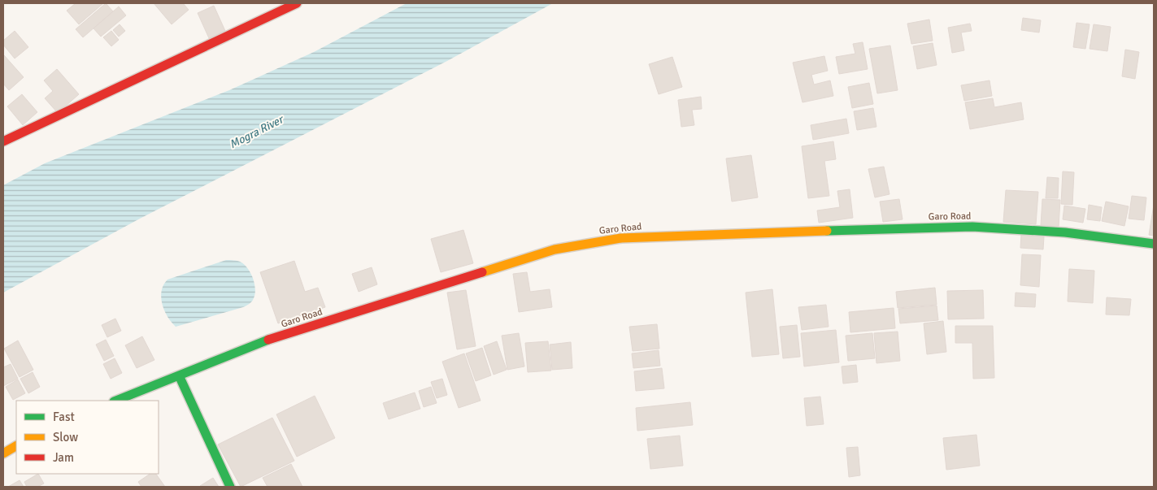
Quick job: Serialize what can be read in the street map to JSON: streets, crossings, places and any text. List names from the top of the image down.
{
  "streets": {
    "street": ["Garo Road"]
  },
  "water": ["Mogra River"],
  "legend": ["Fast", "Slow", "Jam"]
}
